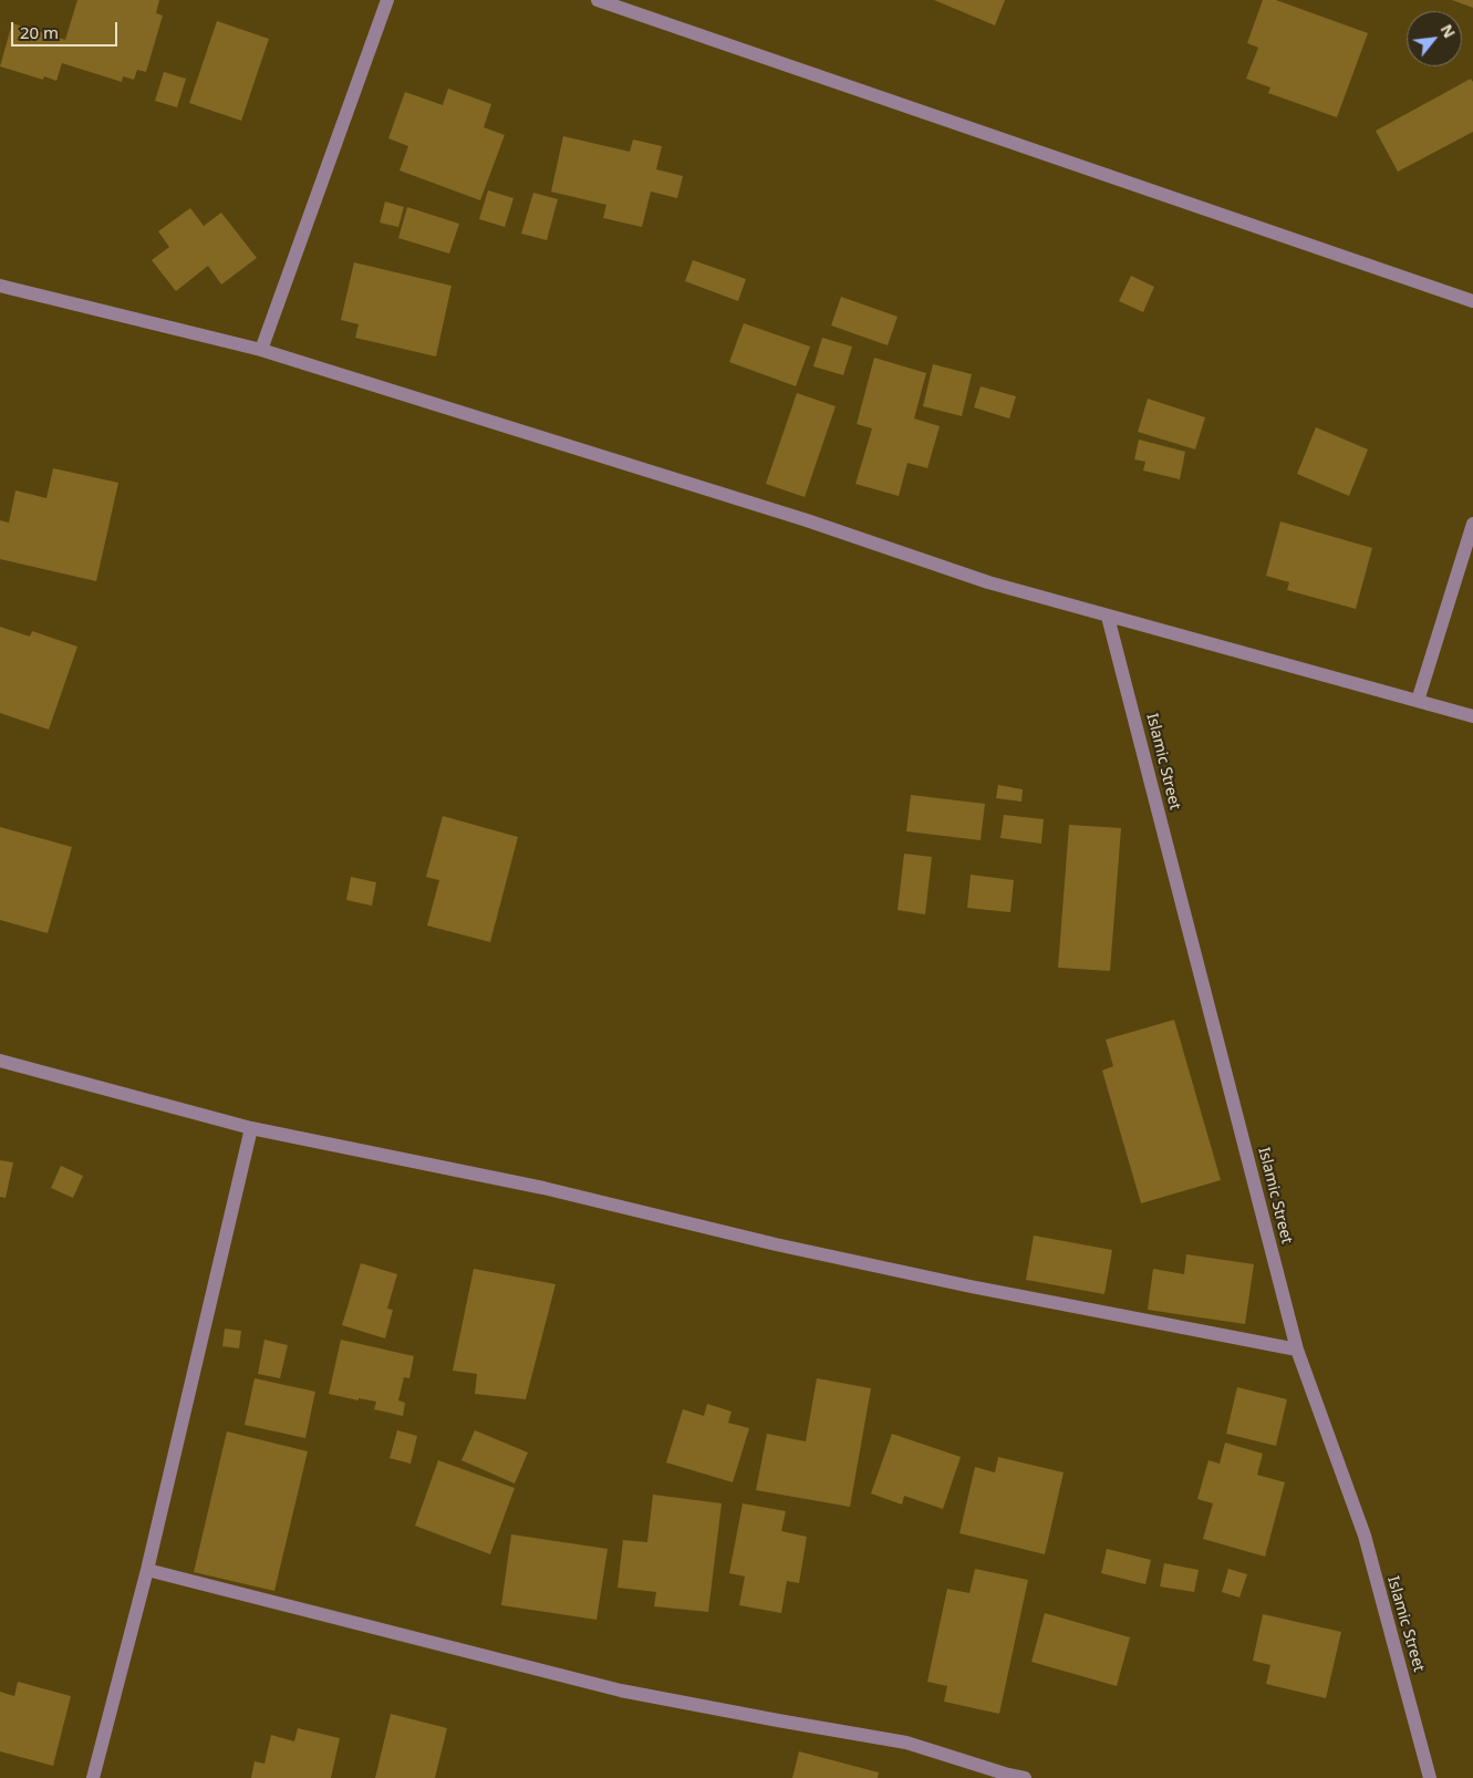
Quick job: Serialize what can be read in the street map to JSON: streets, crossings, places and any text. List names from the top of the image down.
{
  "streets": {
    "street": ["Islamic Street"]
  },
  "scale_bar": "20 m",
  "north": "top right"
}
